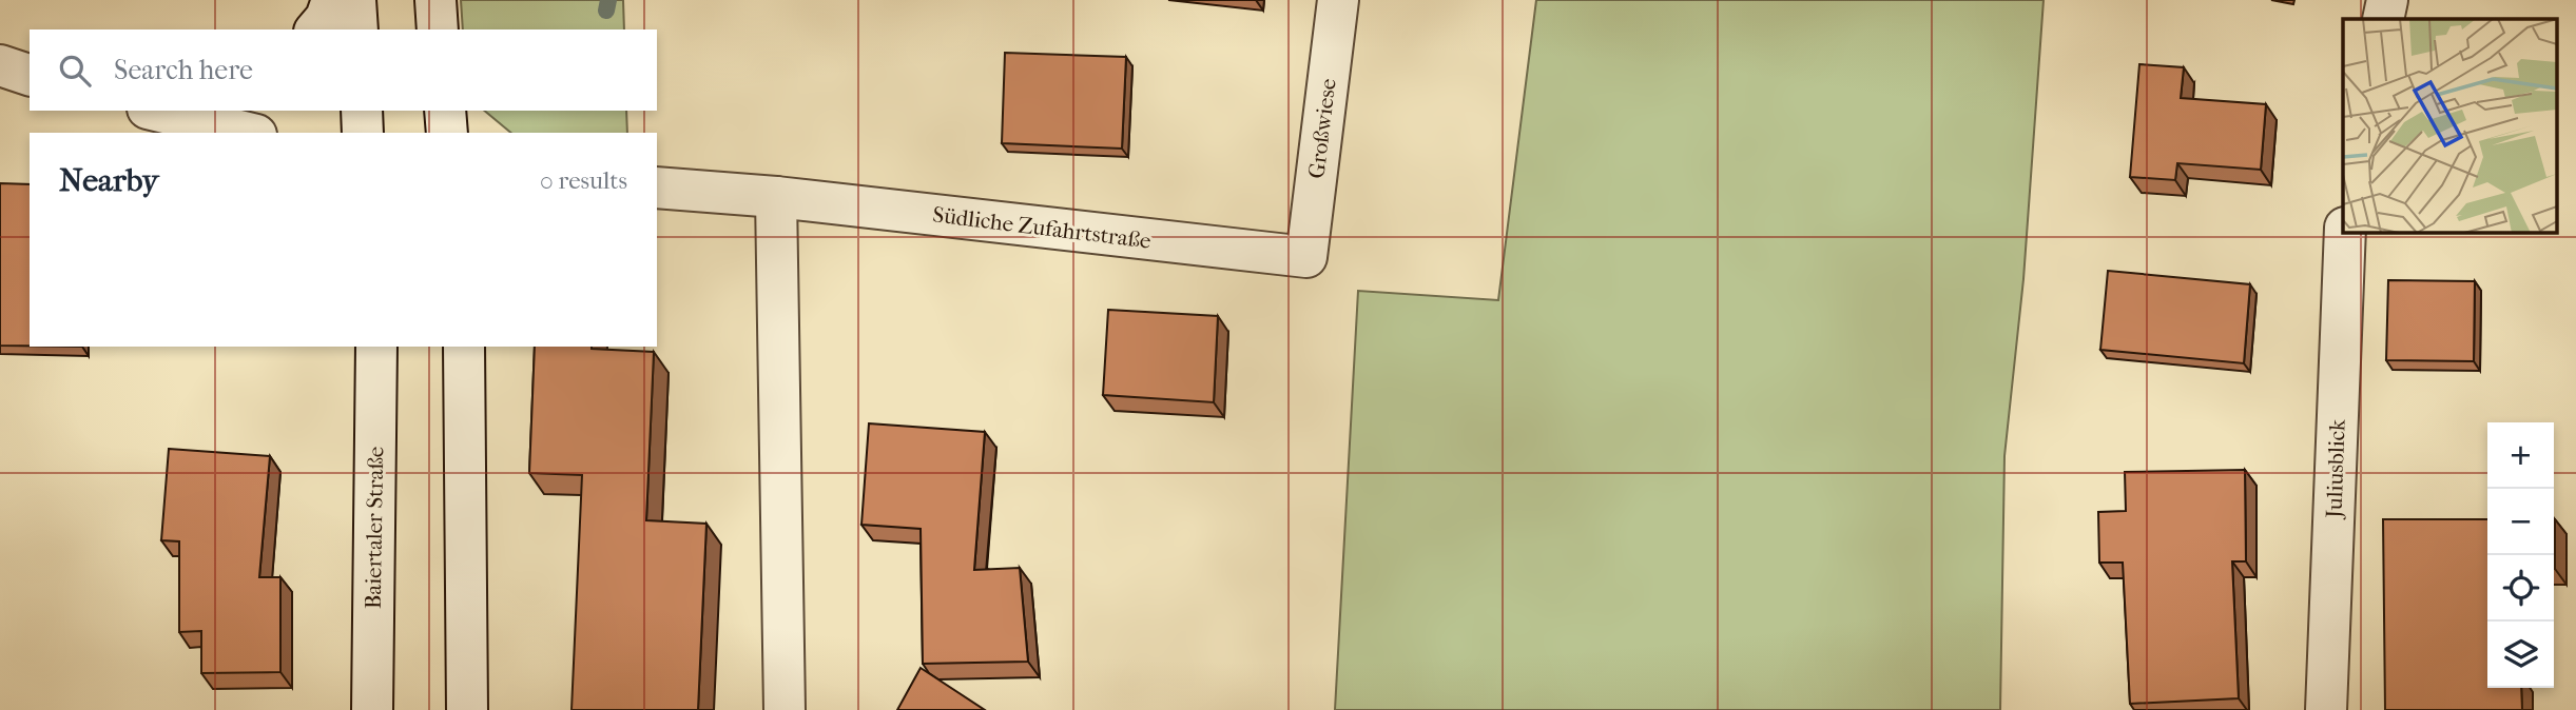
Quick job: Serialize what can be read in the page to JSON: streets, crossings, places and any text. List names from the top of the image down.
{
  "streets": {
    "street": [
      "Großwiese",
      "Südliche Zufahrtstraße",
      "Juliusblick",
      "Baiertaler Straße"
    ]
  },
  "crossings": [
    ["Großwiese", "Südliche Zufahrtstraße"]
  ],
  "page": {
    "search": "Search here",
    "heading": ["Nearby", "0 results"],
    "map_buttons": ["+", "−"]
  }
}
